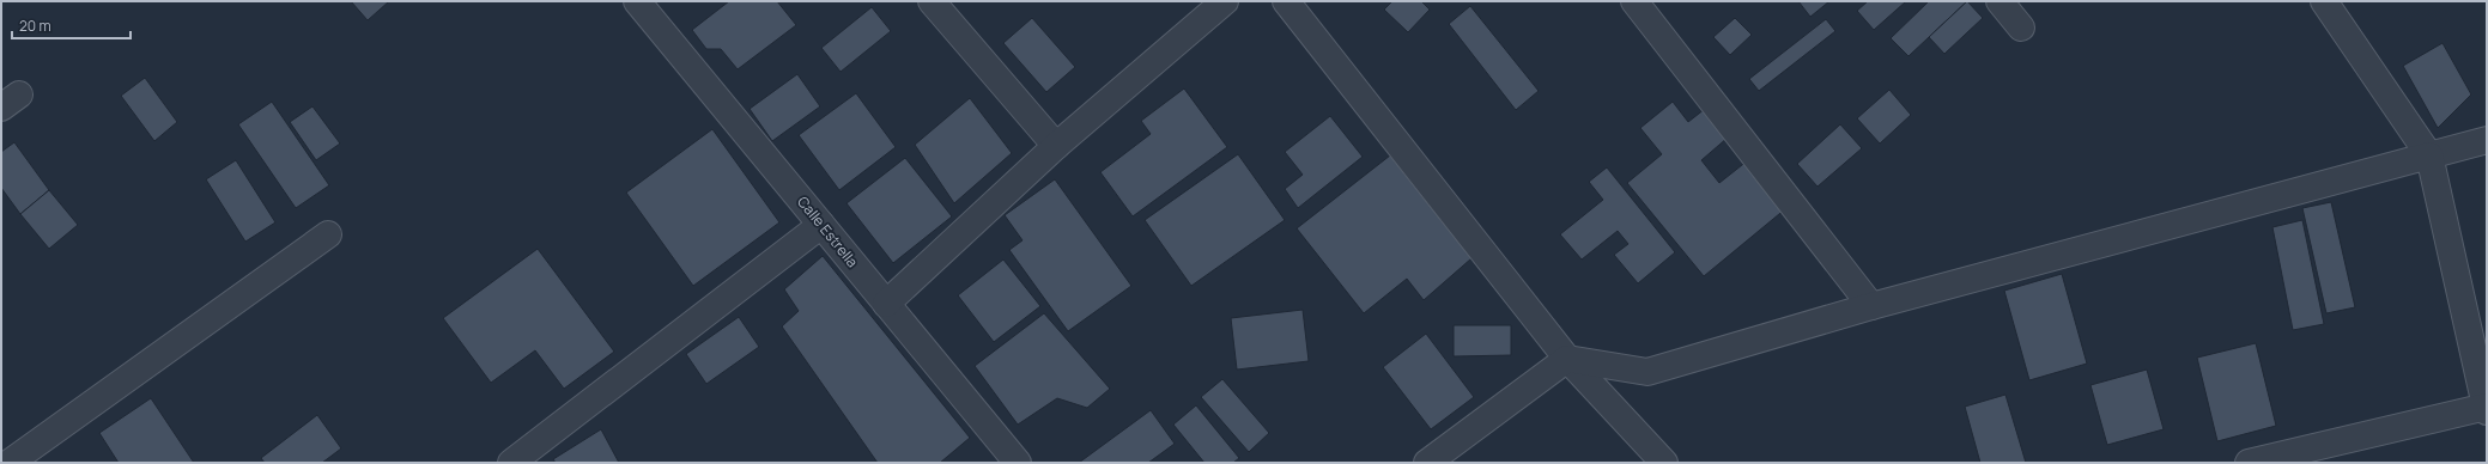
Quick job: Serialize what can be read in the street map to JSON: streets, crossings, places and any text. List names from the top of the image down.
{
  "streets": {
    "street": ["Calle Estrella"]
  },
  "scale_bar": "20 m"
}
